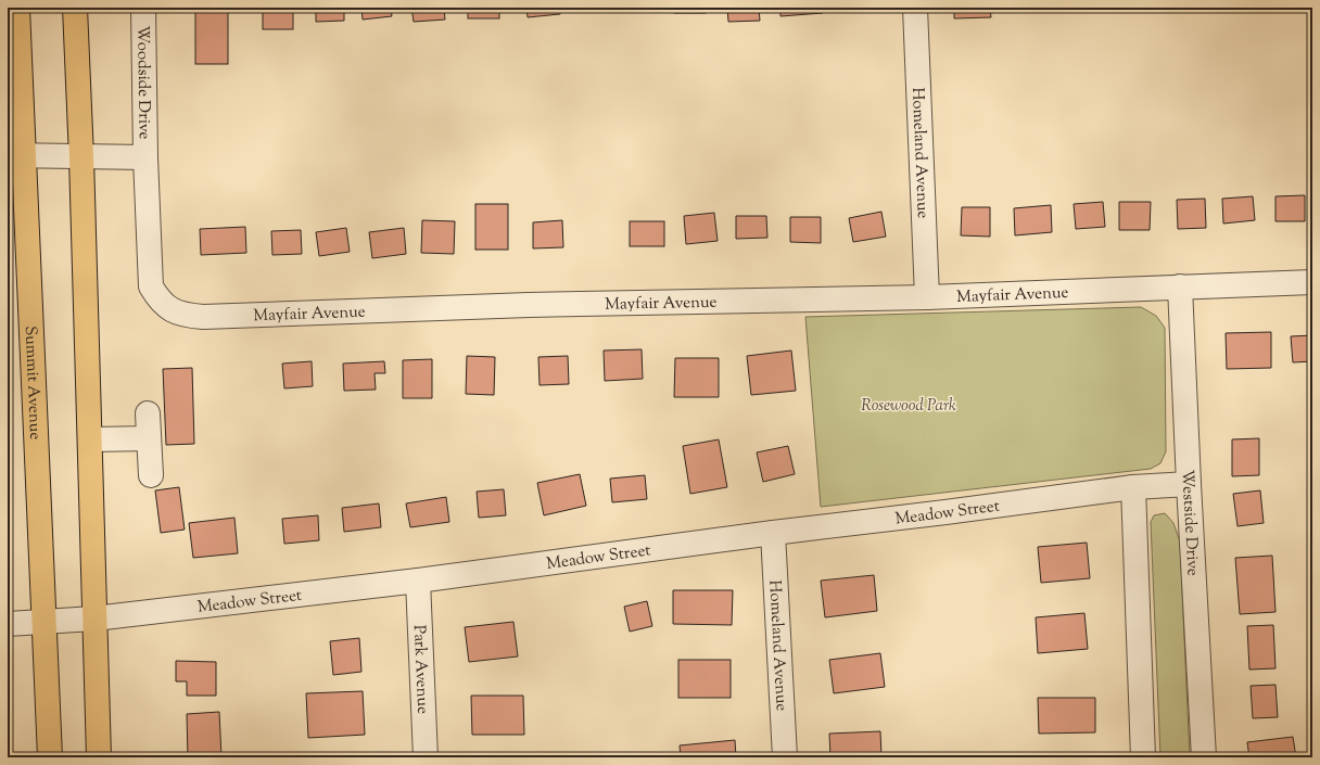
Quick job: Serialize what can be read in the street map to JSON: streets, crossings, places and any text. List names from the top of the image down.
{
  "streets": {
    "main road": ["Summit Avenue"],
    "street": [
      "Woodside Drive",
      "Homeland Avenue",
      "Mayfair Avenue",
      "Meadow Street",
      "Westside Drive",
      "Park Avenue"
    ]
  },
  "crossings": [
    ["Woodside Drive", "Mayfair Avenue"],
    ["Homeland Avenue", "Mayfair Avenue"],
    ["Homeland Avenue", "Meadow Street"],
    ["Mayfair Avenue", "Westside Drive"],
    ["Summit Avenue", "Meadow Street"],
    ["Meadow Street", "Westside Drive"],
    ["Meadow Street", "Park Avenue"]
  ],
  "parks": ["Rosewood Park"]
}
